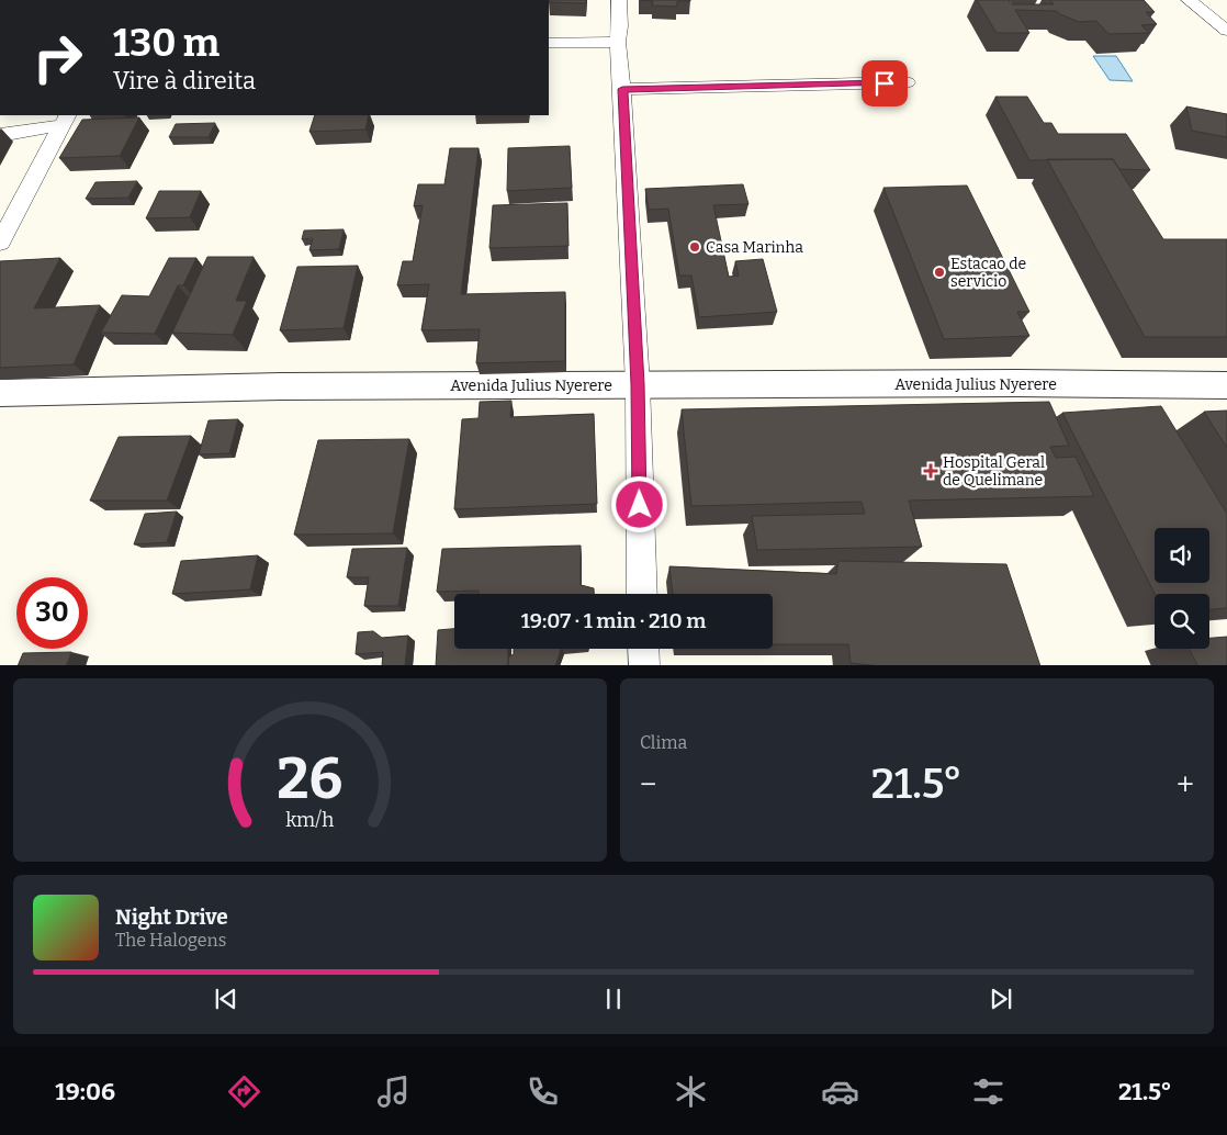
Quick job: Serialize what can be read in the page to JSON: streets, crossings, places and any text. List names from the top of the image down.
{
  "streets": {
    "street": ["Avenida Julius Nyerere"]
  },
  "places": {
    "other": ["Casa Marinha", "Estacao de servicio"],
    "health": ["Hospital Geral de Quelimane"]
  },
  "page": {
    "turn": ["130 m", "Vire à direita"],
    "limit": "30",
    "trip": "19:07 · 1 min · 210 m",
    "tile": "Clima",
    "heat": ["−", "21.5°", "+"],
    "song": ["Night Drive", "The Halogens"],
    "tabs": ["19:06", "21.5°"],
    "gauge": ["26", "km/h"]
  }
}
